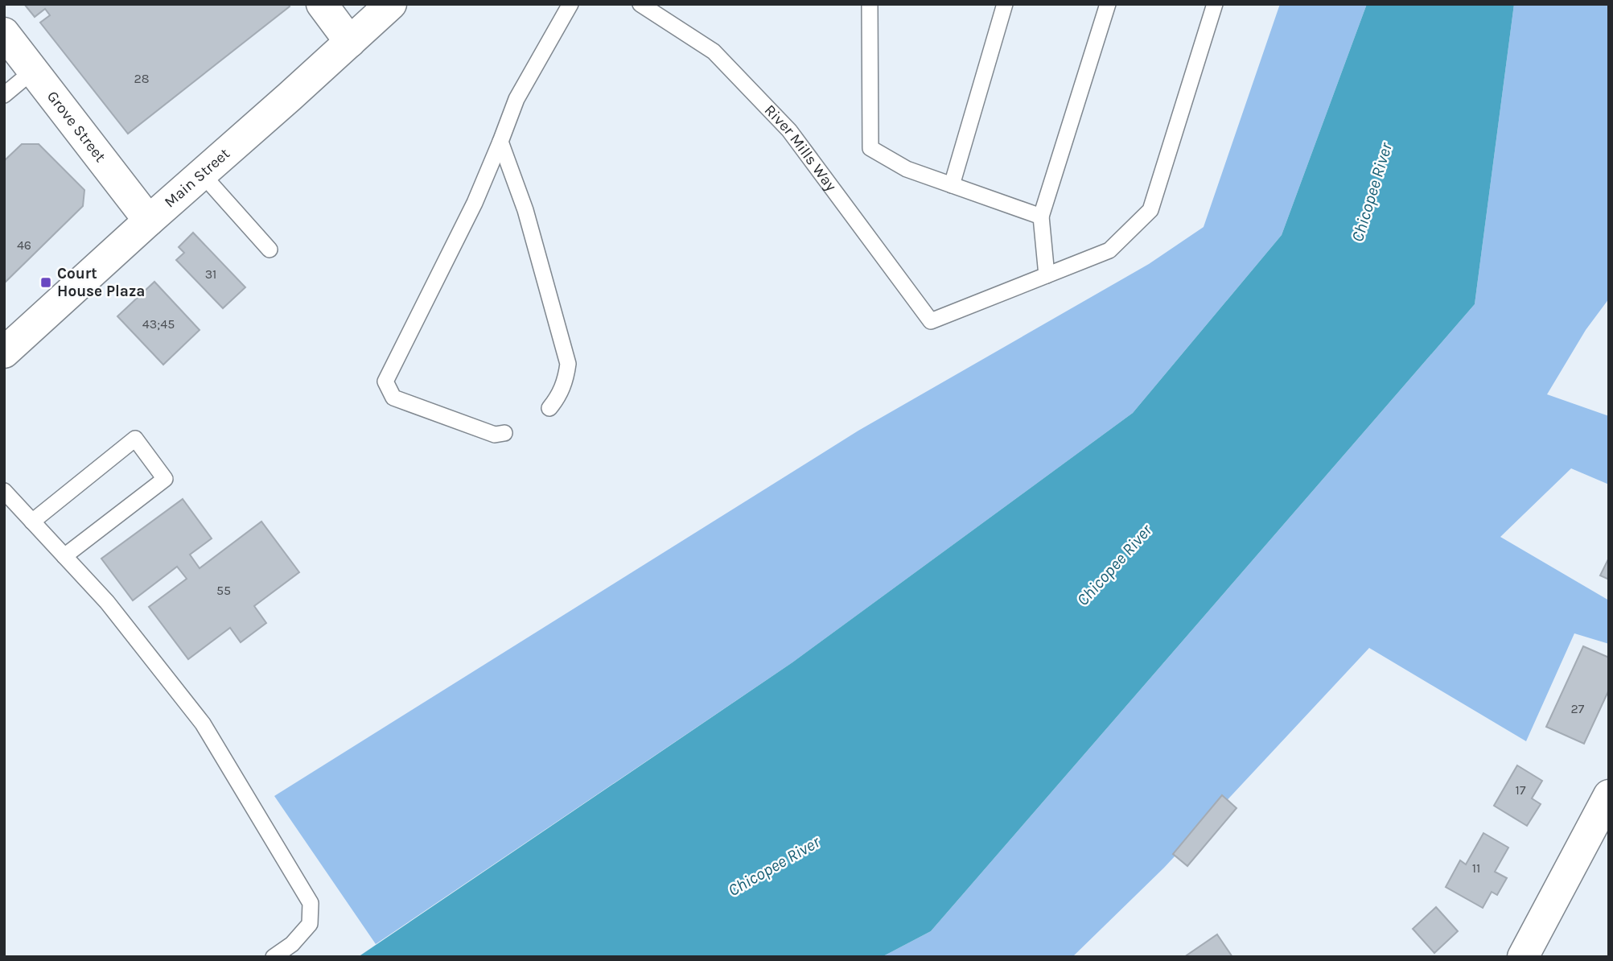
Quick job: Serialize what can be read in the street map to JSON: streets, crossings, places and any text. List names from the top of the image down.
{
  "streets": {
    "street": ["Grove Street", "Main Street"],
    "lane": ["River Mills Way"]
  },
  "crossings": [
    ["Grove Street", "Main Street"]
  ],
  "water": ["Chicopee River"],
  "places": {
    "transit": ["Court House Plaza"]
  },
  "house_numbers": [
    "28",
    "46",
    "31",
    "43;45",
    "55",
    "27",
    "17",
    "11"
  ]
}
